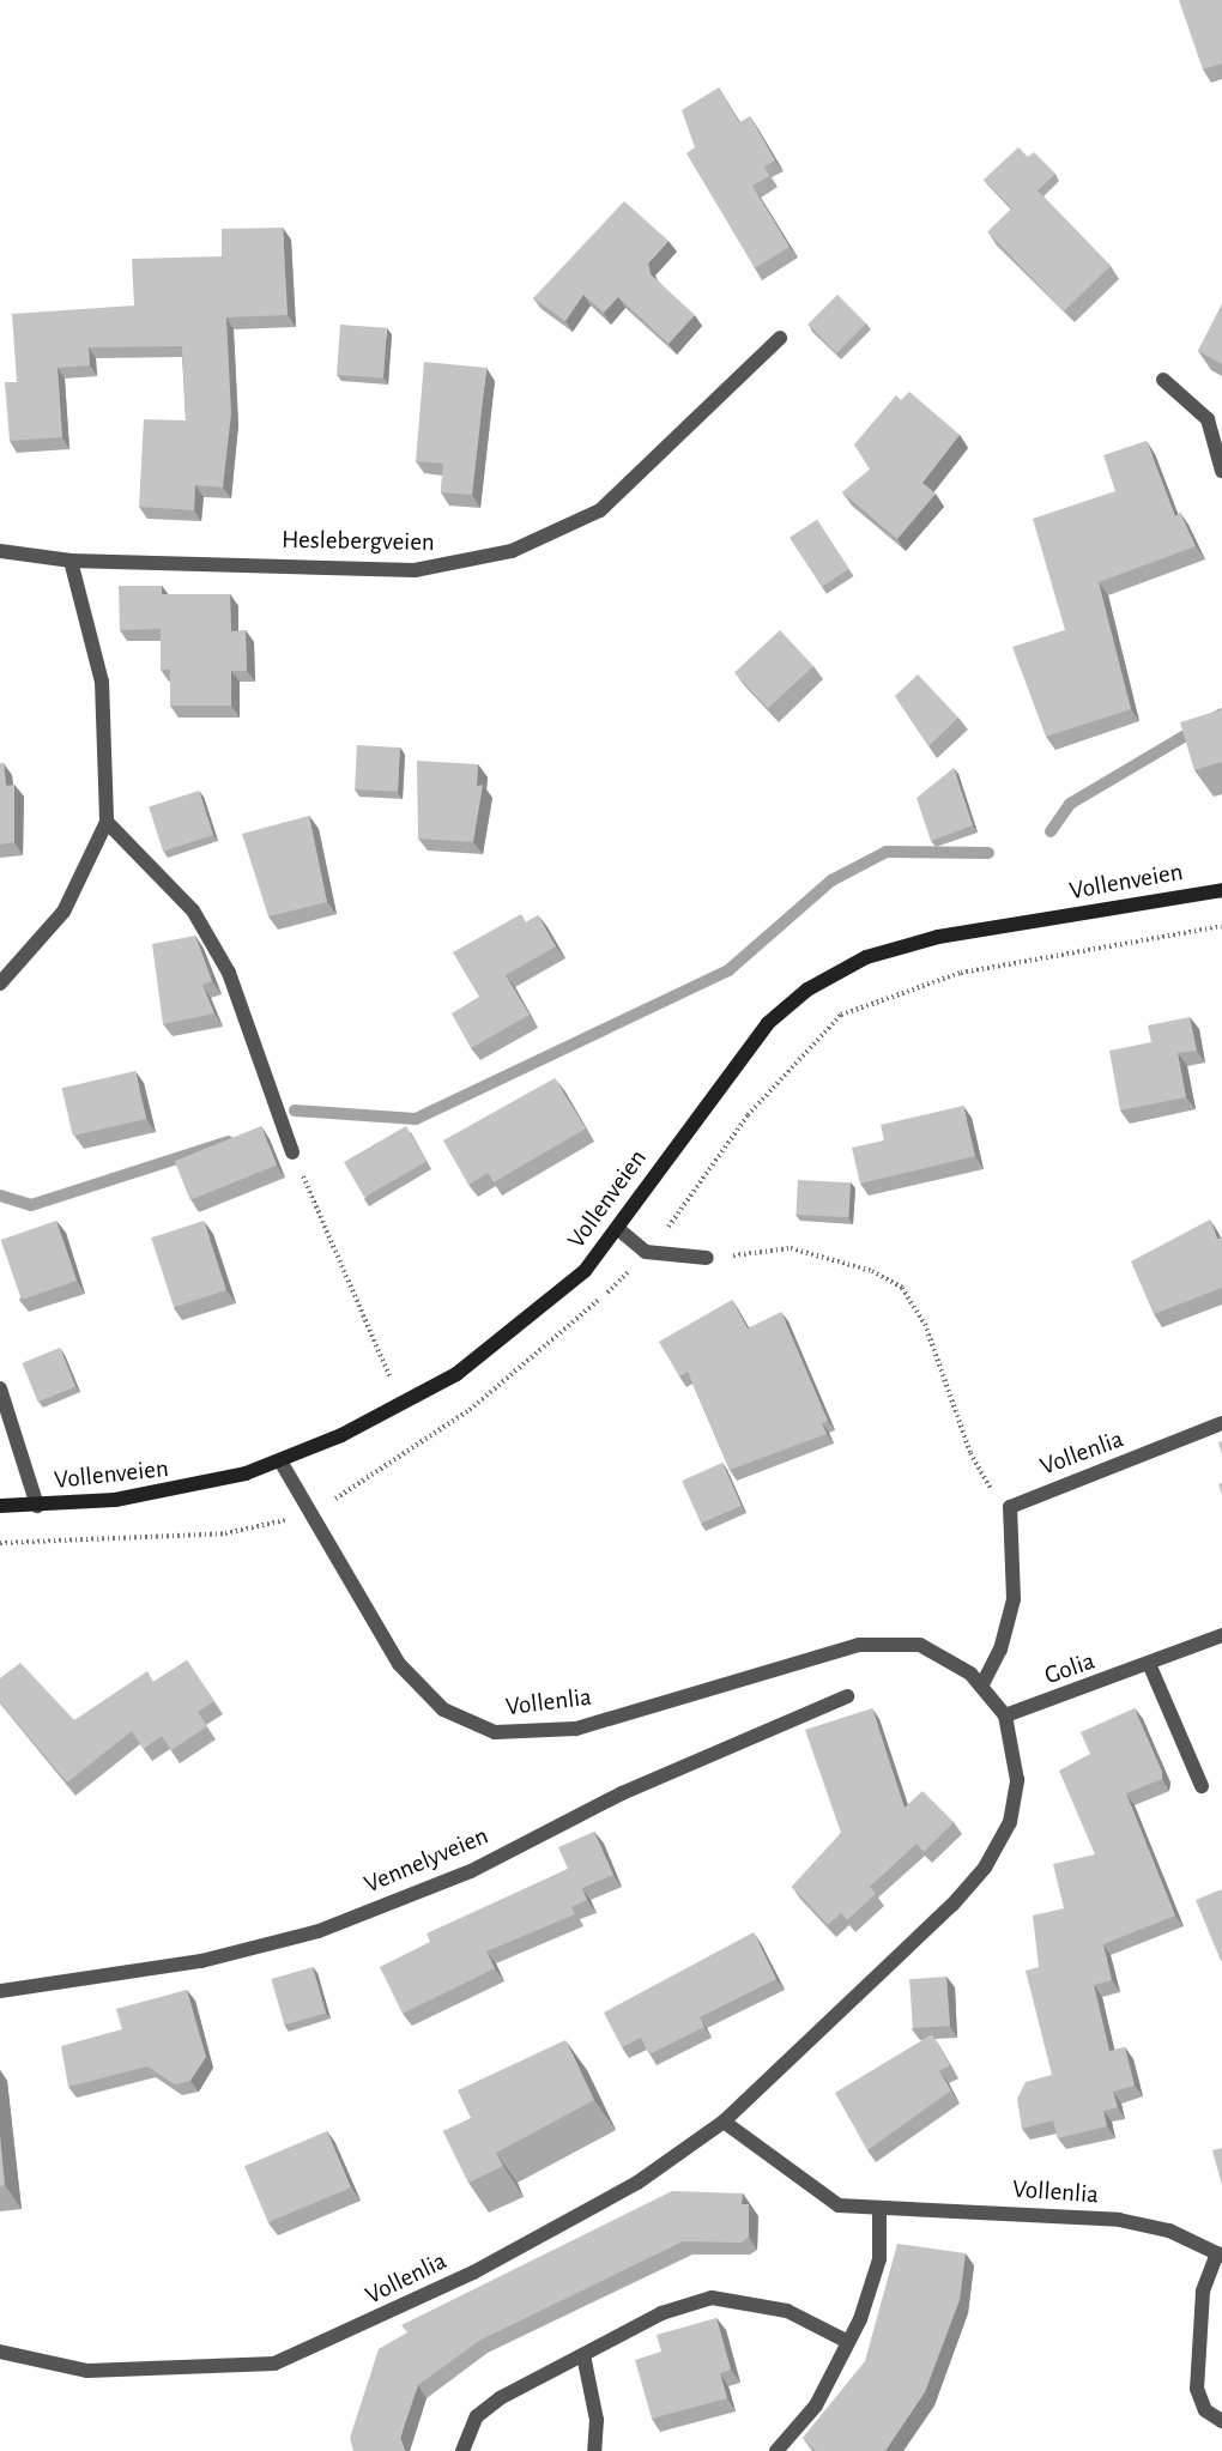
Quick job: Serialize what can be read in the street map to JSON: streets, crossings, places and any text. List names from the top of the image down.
{
  "streets": {
    "main road": ["Vollenveien"],
    "street": [
      "Heslebergveien",
      "Vollenlia",
      "Golia",
      "Vennelyveien"
    ]
  },
  "crossings": [
    ["Vollenveien", "Vollenlia"],
    ["Vollenlia", "Golia"]
  ]
}
